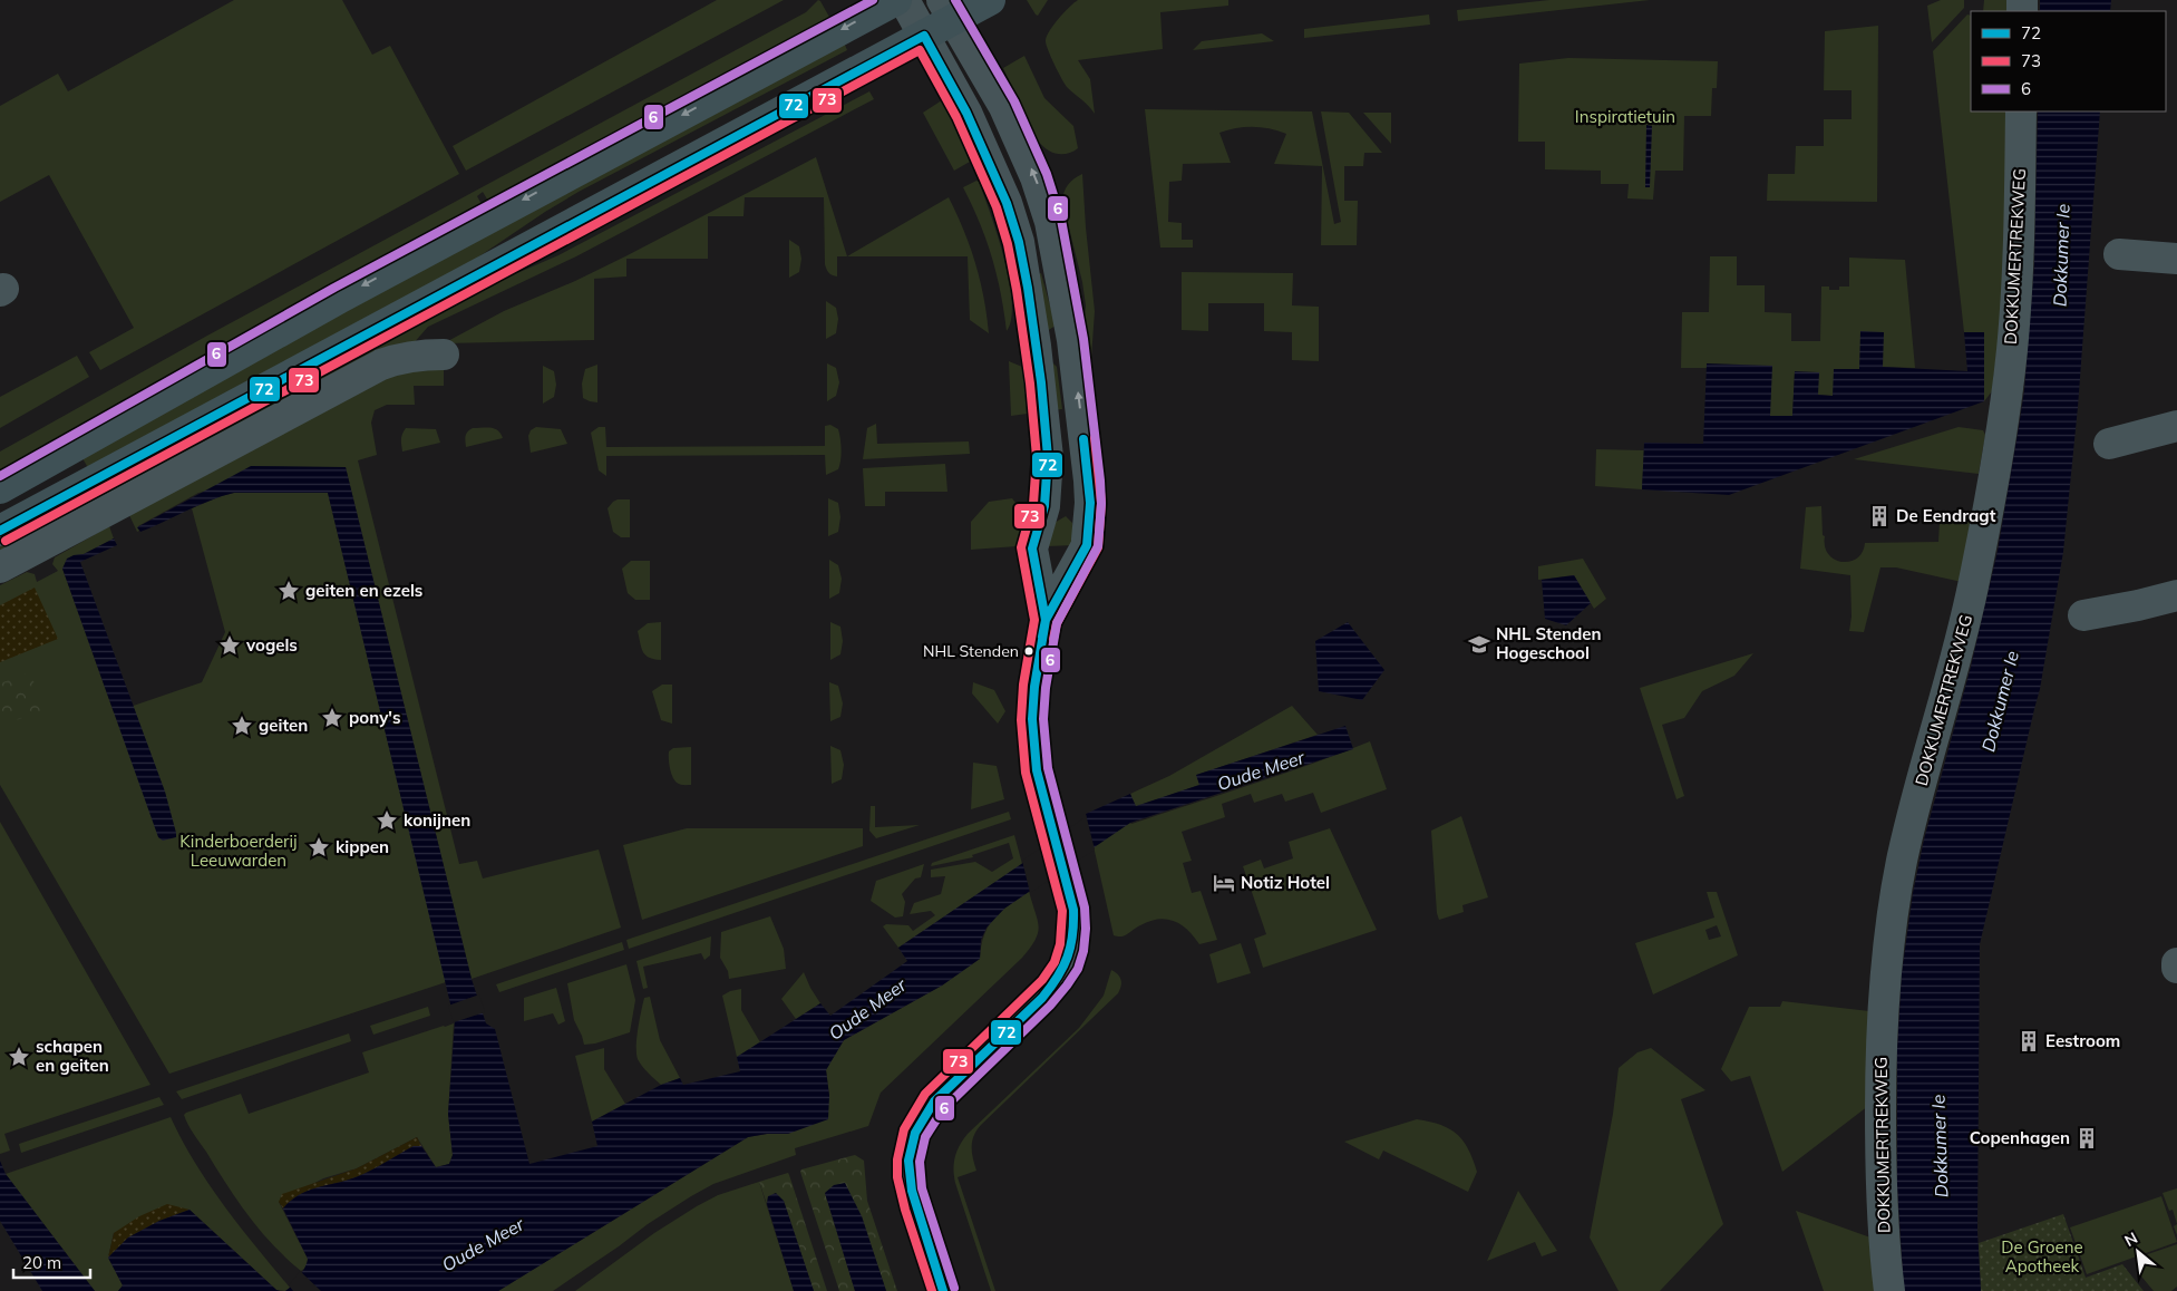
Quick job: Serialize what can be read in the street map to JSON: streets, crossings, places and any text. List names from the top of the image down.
{
  "streets": {
    "street": ["DOKKUMERTREKWEG"]
  },
  "water": ["Dokkumer Ie", "Oude Meer"],
  "parks": ["Inspiratietuin", "Kinderboerderij Leeuwarden", "De Groene Apotheek"],
  "places": {
    "building": ["De Eendragt", "Eestroom", "Copenhagen"],
    "place": [
      "geiten en ezels",
      "vogels",
      "pony's",
      "geiten",
      "konijnen",
      "kippen",
      "schapen en geiten"
    ],
    "school or university": ["NHL Stenden Hogeschool"],
    "other": ["NHL Stenden"],
    "hotel": ["Notiz Hotel"]
  },
  "lines": ["transit line 6", "transit line 72", "transit line 73"],
  "legend": ["72", "73", "6"],
  "scale_bar": "20 m",
  "north": "top left"
}
